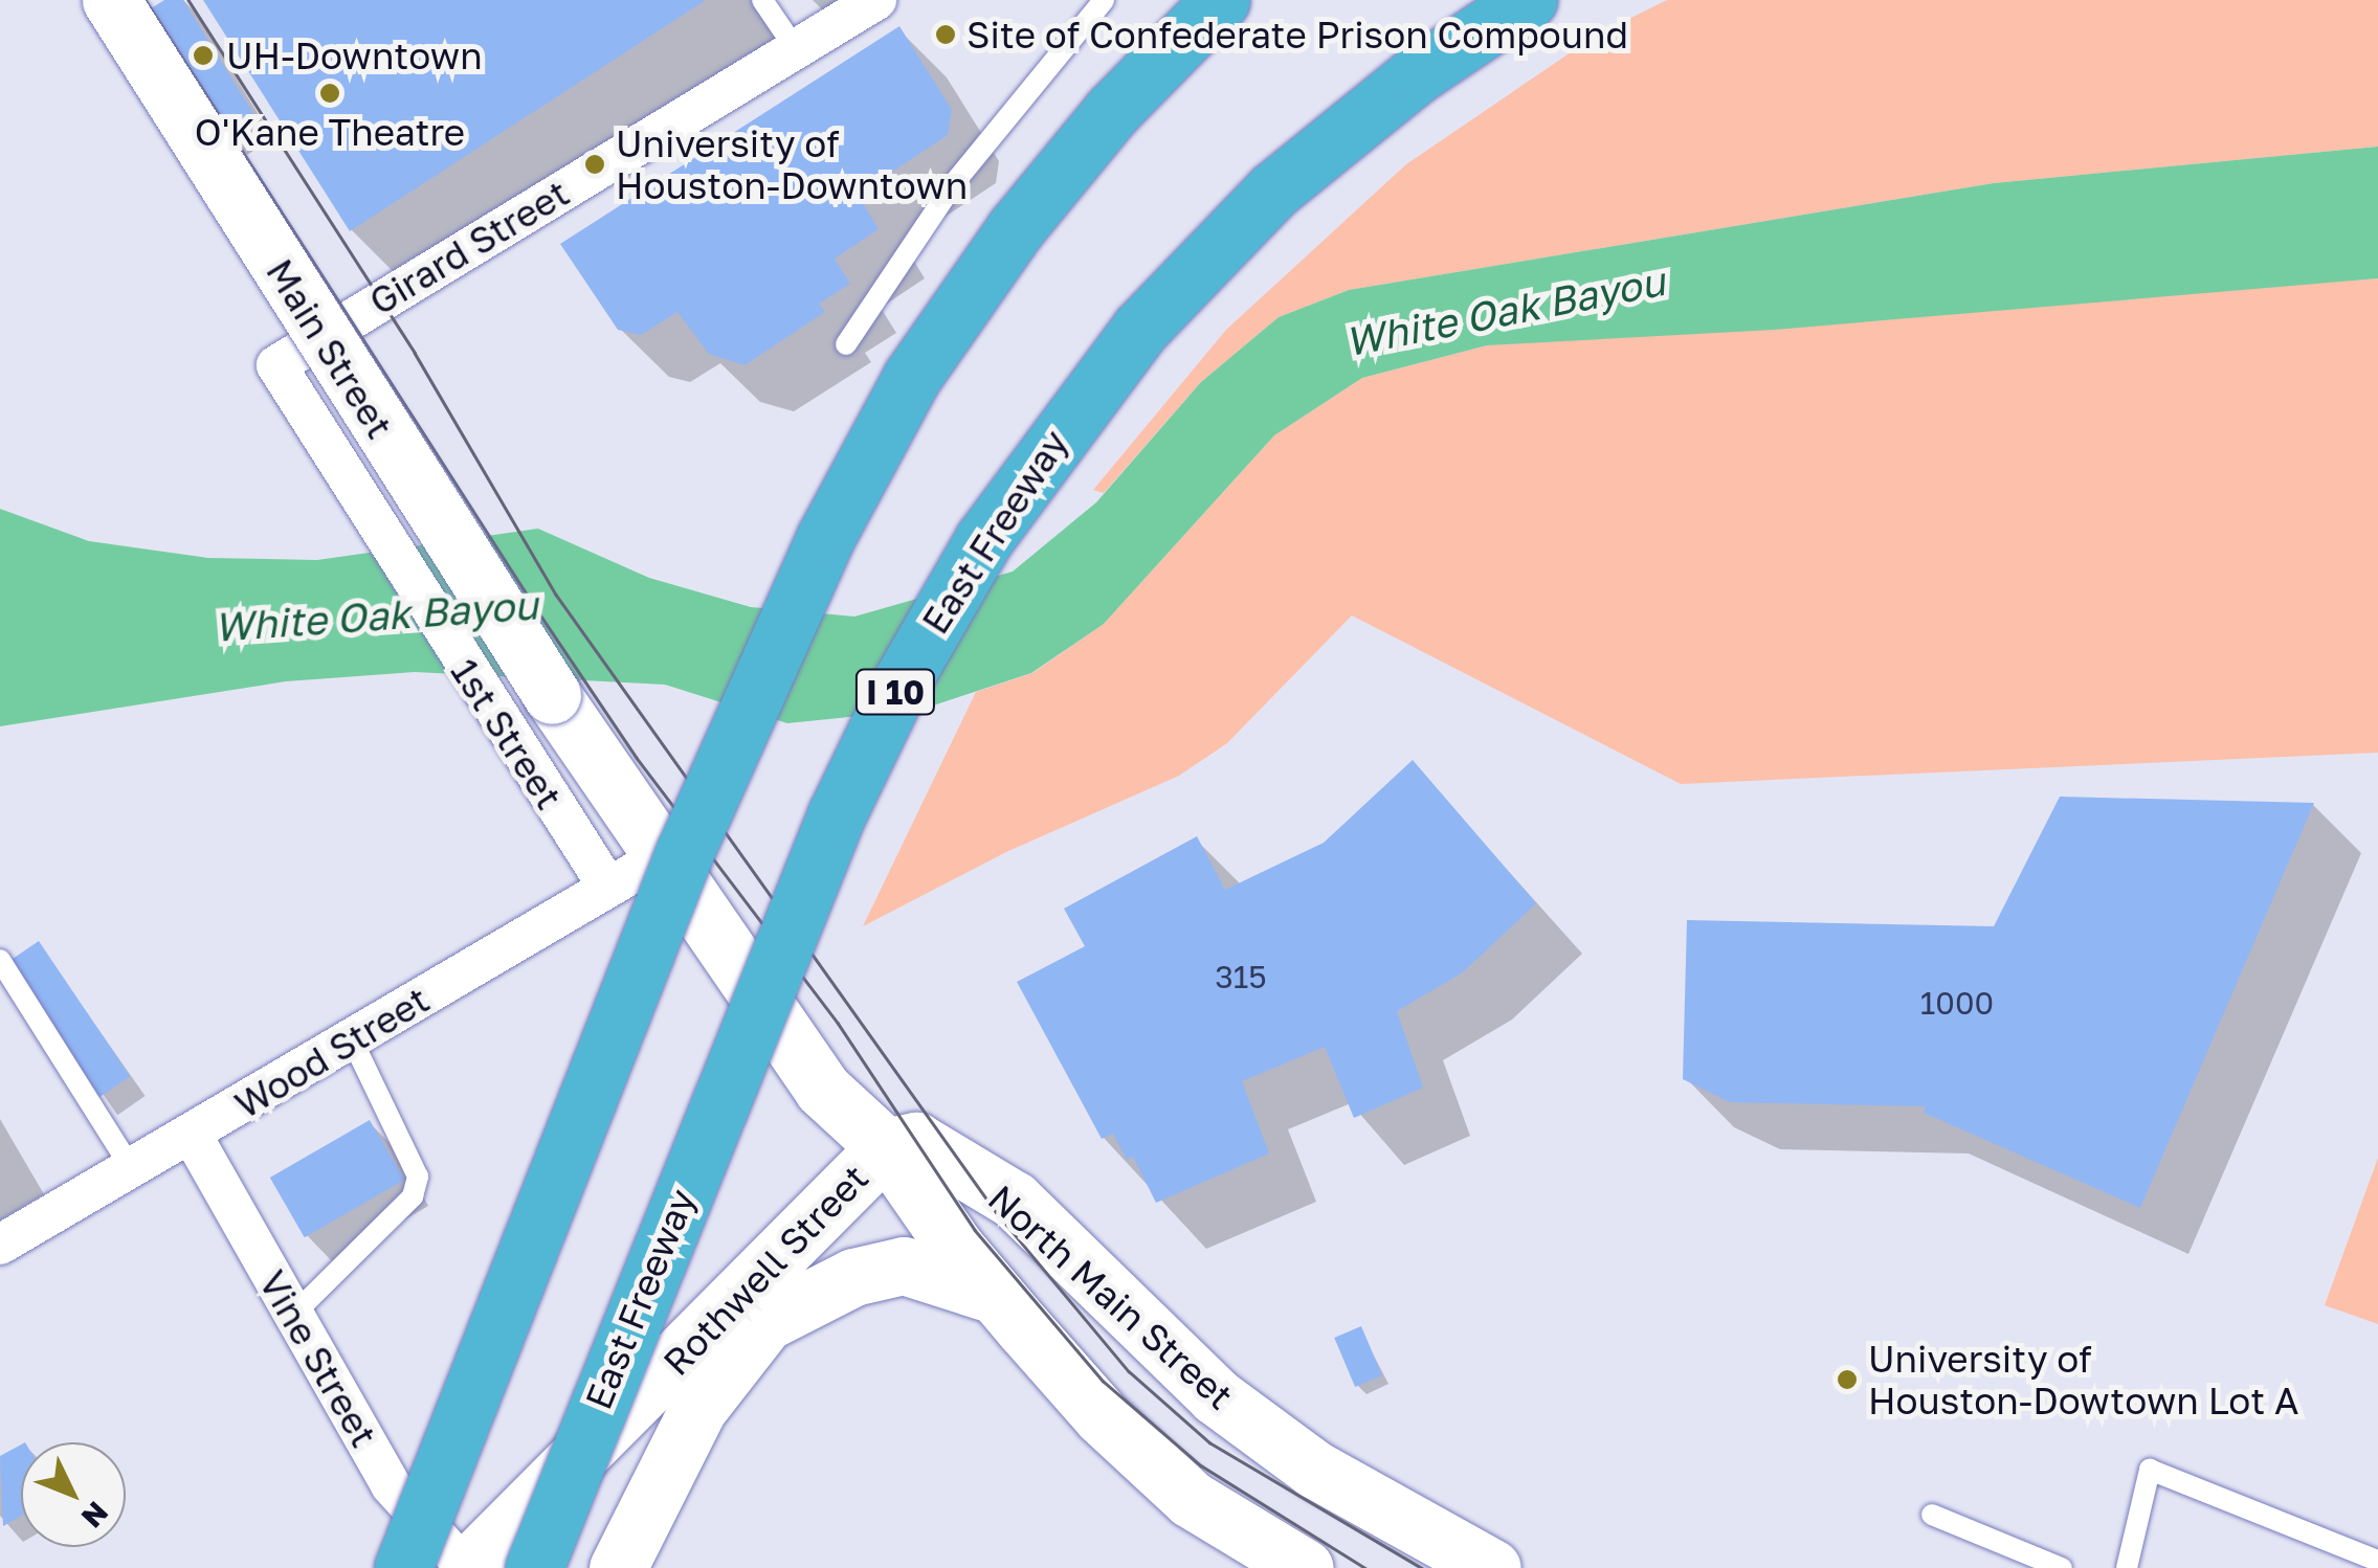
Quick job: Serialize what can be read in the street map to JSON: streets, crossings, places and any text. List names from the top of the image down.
{
  "streets": {
    "highway": ["East Freeway", "I 10"],
    "main road": ["Main Street", "Rothwell Street", "North Main Street"],
    "street": [
      "Girard Street",
      "1st Street",
      "Wood Street",
      "Vine Street"
    ]
  },
  "crossings": [
    ["Girard Street", "1st Street"],
    ["Main Street", "North Main Street"],
    ["1st Street", "Wood Street"],
    ["Wood Street", "North Main Street"],
    ["Wood Street", "Vine Street"],
    ["Rothwell Street", "North Main Street"],
    ["Rothwell Street", "Vine Street"]
  ],
  "water": ["White Oak Bayou"],
  "places": [
    "Site of Confederate Prison Compound",
    "UH-Downtown",
    "O'Kane Theatre",
    "University of Houston-Downtown",
    "University of Houston-Dowtown Lot A"
  ],
  "house_numbers": ["315", "1000"],
  "north": "bottom right"
}
